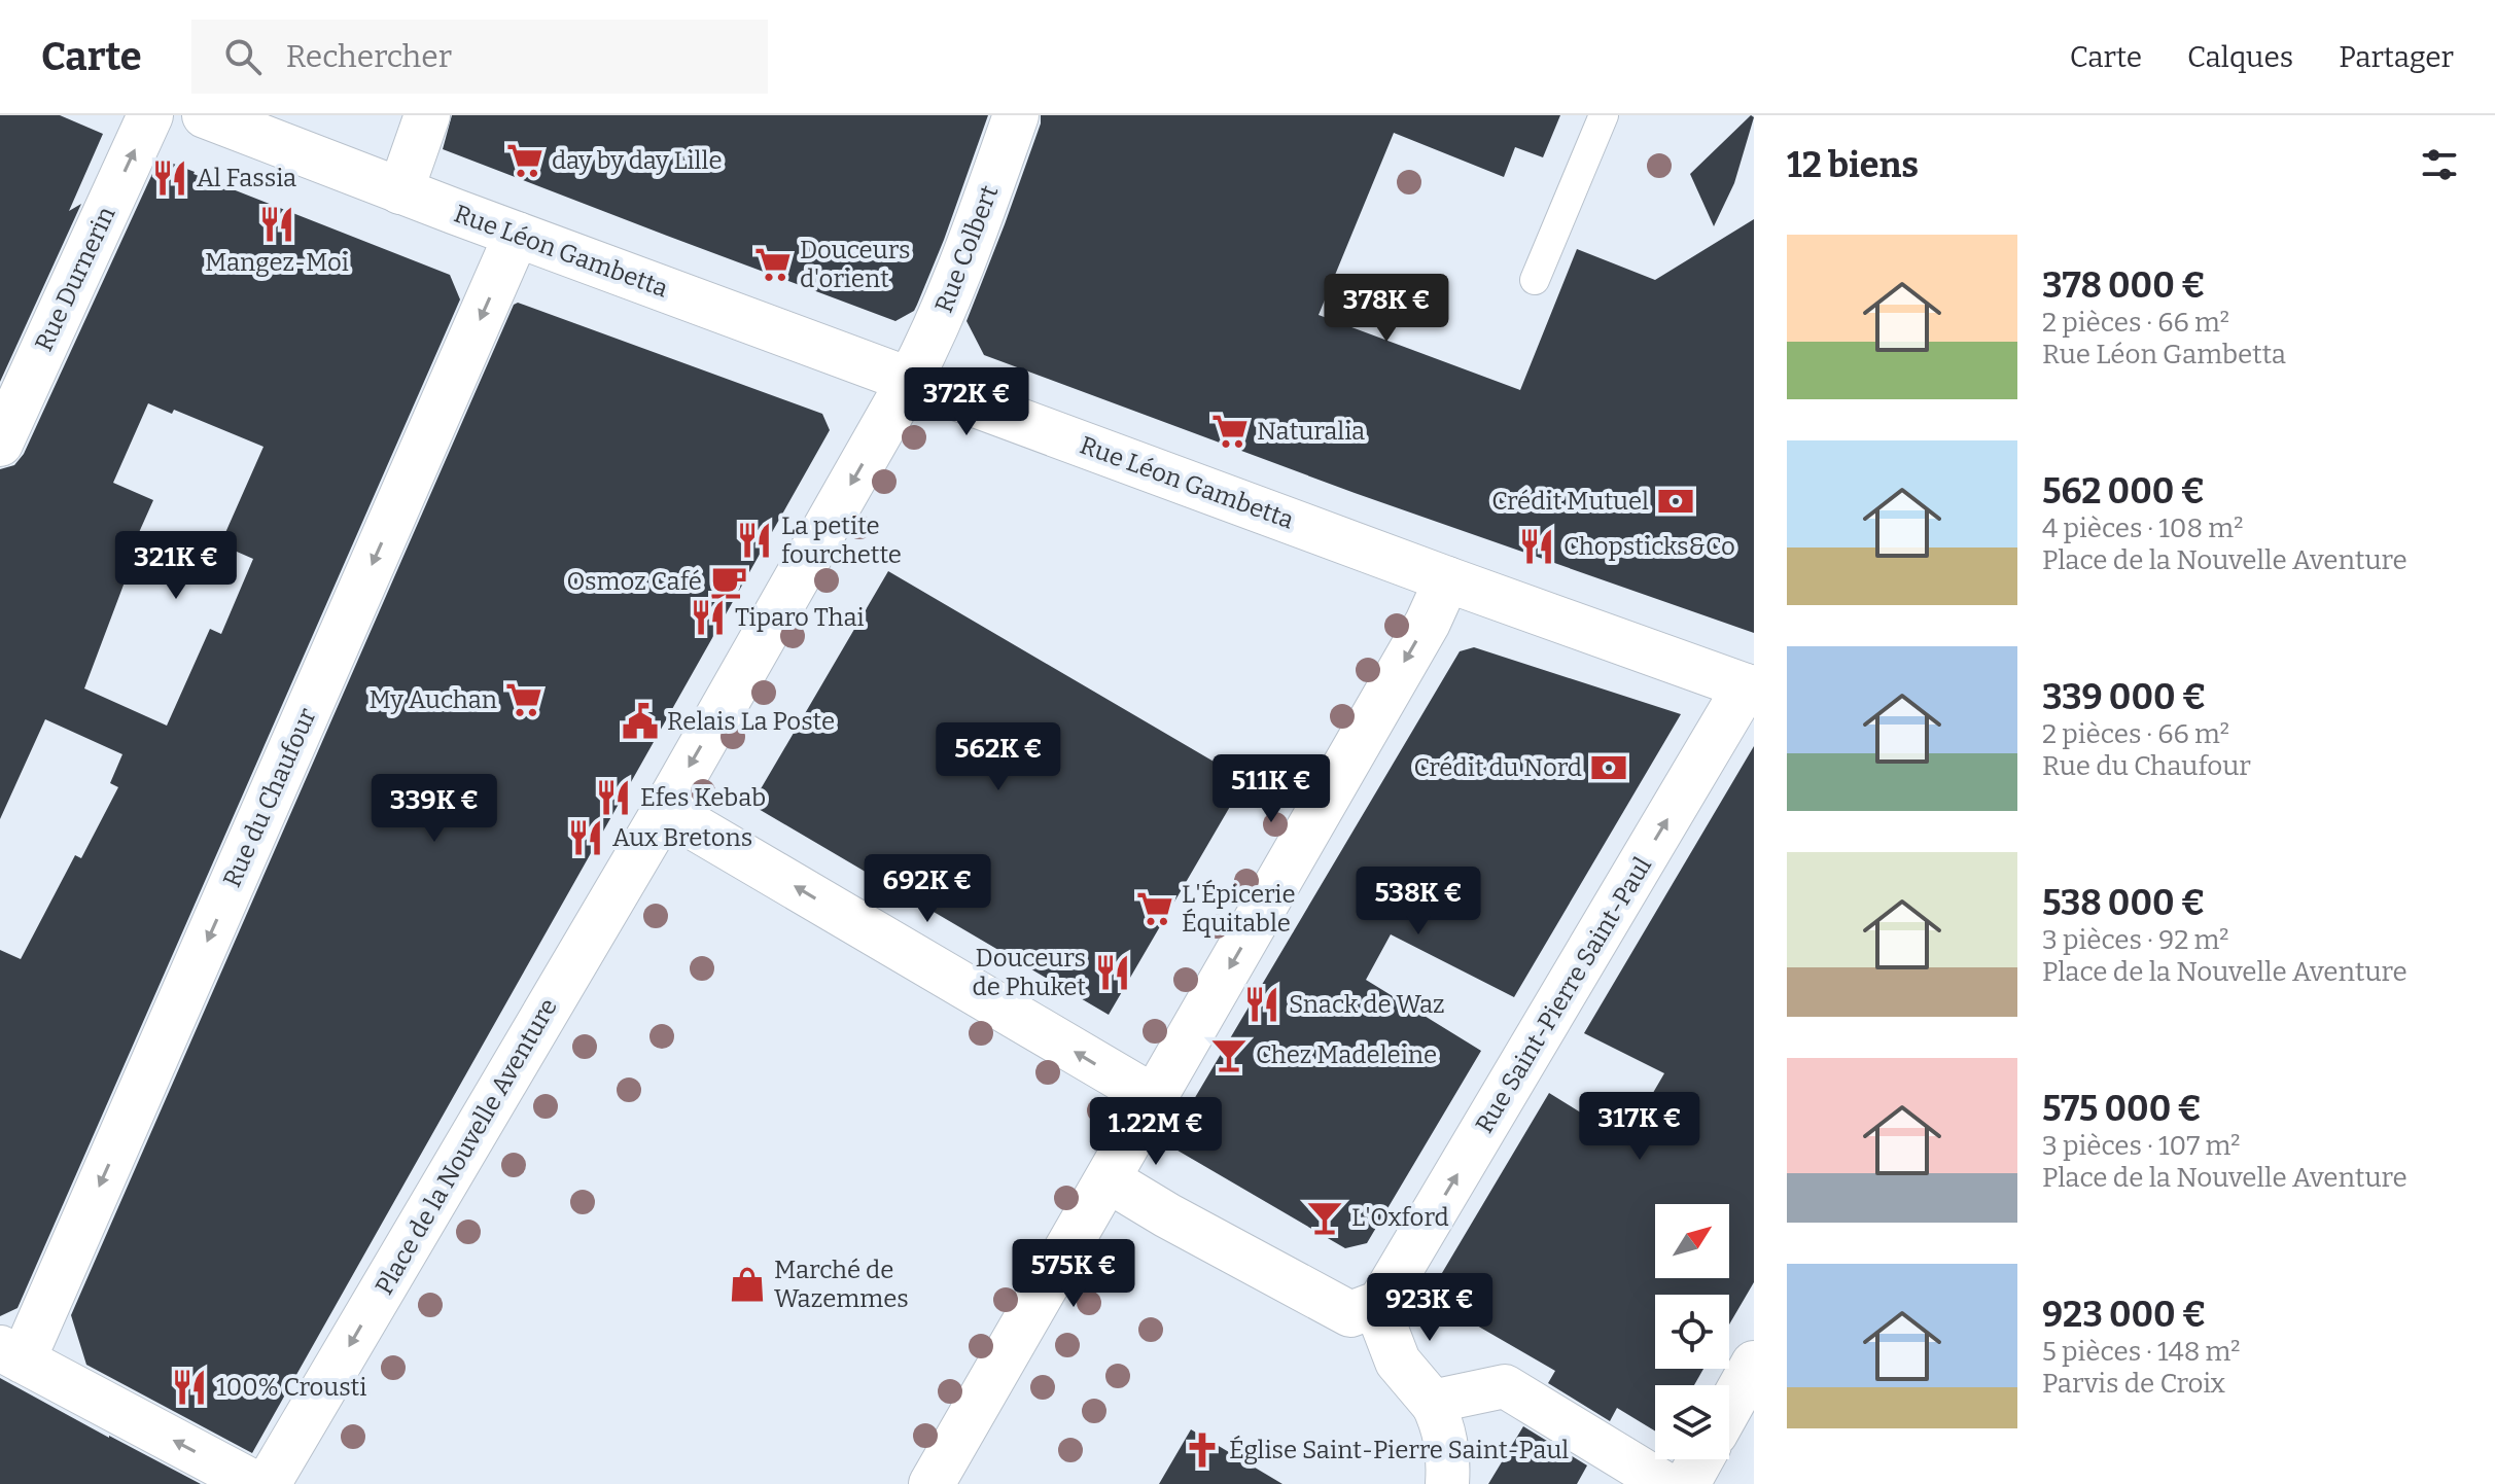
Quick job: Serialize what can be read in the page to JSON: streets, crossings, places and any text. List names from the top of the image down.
{
  "streets": {
    "street": [
      "Rue Colbert",
      "Rue Léon Gambetta",
      "Rue Durnerin",
      "Rue du Chaufour",
      "Rue Saint-Pierre Saint-Paul",
      "Place de la Nouvelle Aventure"
    ]
  },
  "crossings": [
    ["Rue Colbert", "Rue Léon Gambetta"],
    ["Rue Colbert", "Place de la Nouvelle Aventure"],
    ["Rue Léon Gambetta", "Rue du Chaufour"],
    ["Rue Léon Gambetta", "Rue Saint-Pierre Saint-Paul"],
    ["Rue Léon Gambetta", "Place de la Nouvelle Aventure"]
  ],
  "one_way": ["Rue Durnerin", "Rue du Chaufour", "Place de la Nouvelle Aventure"],
  "places": {
    "supermarket": [
      "day by day Lille",
      "Douceurs d'orient",
      "Naturalia",
      "My Auchan",
      "L'Épicerie Équitable"
    ],
    "restaurant": [
      "Al Fassia",
      "Mangez-Moi",
      "La petite fourchette",
      "Chopsticks&Co",
      "Tiparo Thai",
      "Efes Kebab",
      "Aux Bretons",
      "Douceurs de Phuket",
      "Snack de Waz",
      "100% Crousti"
    ],
    "bank": ["Crédit Mutuel", "Crédit du Nord"],
    "cafe": ["Osmoz Café"],
    "public building": ["Relais La Poste"],
    "bar": ["Chez Madeleine", "L'Oxford"],
    "shop": ["Marché de Wazemmes"],
    "church": ["Église Saint-Pierre Saint-Paul"]
  },
  "north": "top right",
  "page": {
    "header": "Carte",
    "search": "Rechercher",
    "nav": ["Carte", "Calques", "Partager"],
    "heading": "12 biens",
    "list": [
      {
        "name": "378 000 €",
        "note": "2 pièces · 66 m² · Rue Léon Gambetta"
      },
      {
        "name": "562 000 €",
        "note": "4 pièces · 108 m² · Place de la Nouvelle Aventure"
      },
      {
        "name": "339 000 €",
        "note": "2 pièces · 66 m² · Rue du Chaufour"
      },
      {
        "name": "538 000 €",
        "note": "3 pièces · 92 m² · Place de la Nouvelle Aventure"
      },
      {
        "name": "575 000 €",
        "note": "3 pièces · 107 m² · Place de la Nouvelle Aventure"
      },
      {
        "name": "923 000 €",
        "note": "5 pièces · 148 m² · Parvis de Croix"
      }
    ],
    "price": [
      "378K €",
      "372K €",
      "321K €",
      "562K €",
      "511K €",
      "339K €",
      "692K €",
      "538K €",
      "317K €",
      "1.22M €",
      "575K €",
      "923K €"
    ]
  }
}
